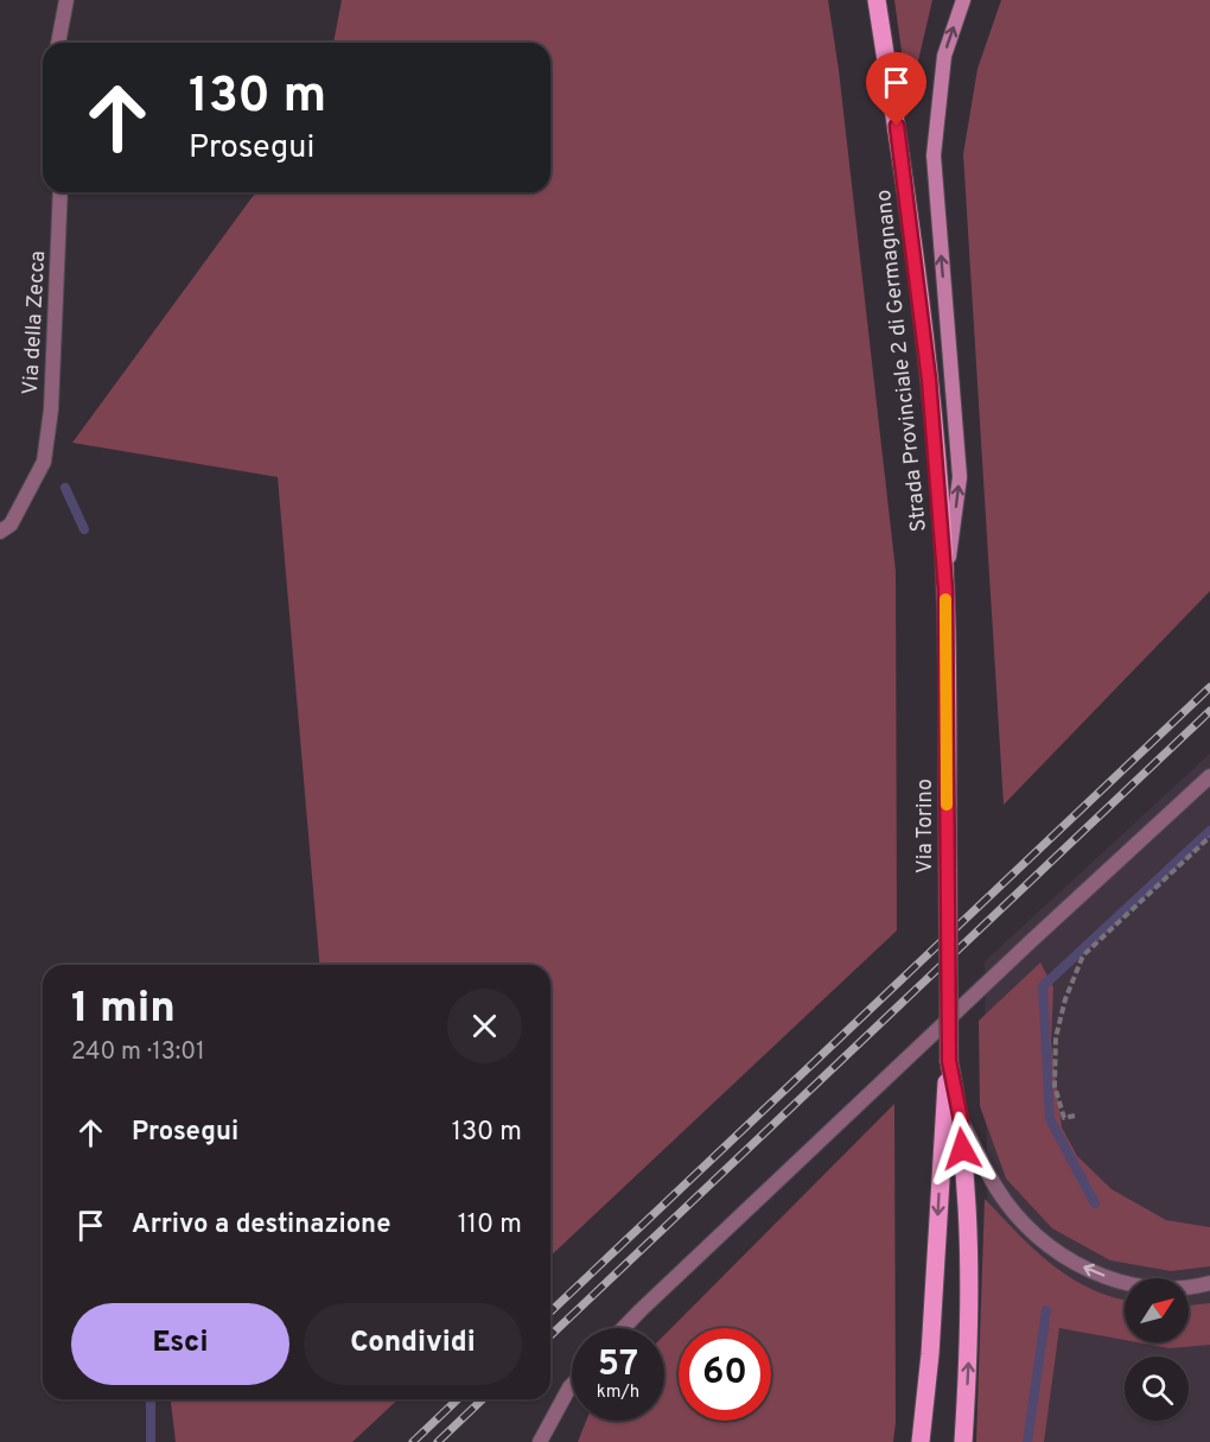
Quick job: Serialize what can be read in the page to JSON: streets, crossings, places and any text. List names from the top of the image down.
{
  "streets": {
    "main road": ["Strada Provinciale 2 di Germagnano", "Via Torino"],
    "street": ["Via della Zecca"]
  },
  "crossings": [
    ["Strada Provinciale 2 di Germagnano", "Via Torino"]
  ],
  "north": "top right",
  "page": {
    "turn": ["130 m", "Prosegui"],
    "heading": ["1 min", "240 m · 13:01"],
    "list": [
      {
        "name": "Prosegui",
        "value": "130 m"
      },
      {
        "name": "Arrivo a destinazione",
        "value": "110 m"
      }
    ],
    "buttons": ["Esci", "Condividi"],
    "speed": "57 km/h",
    "limit": "60"
  }
}
